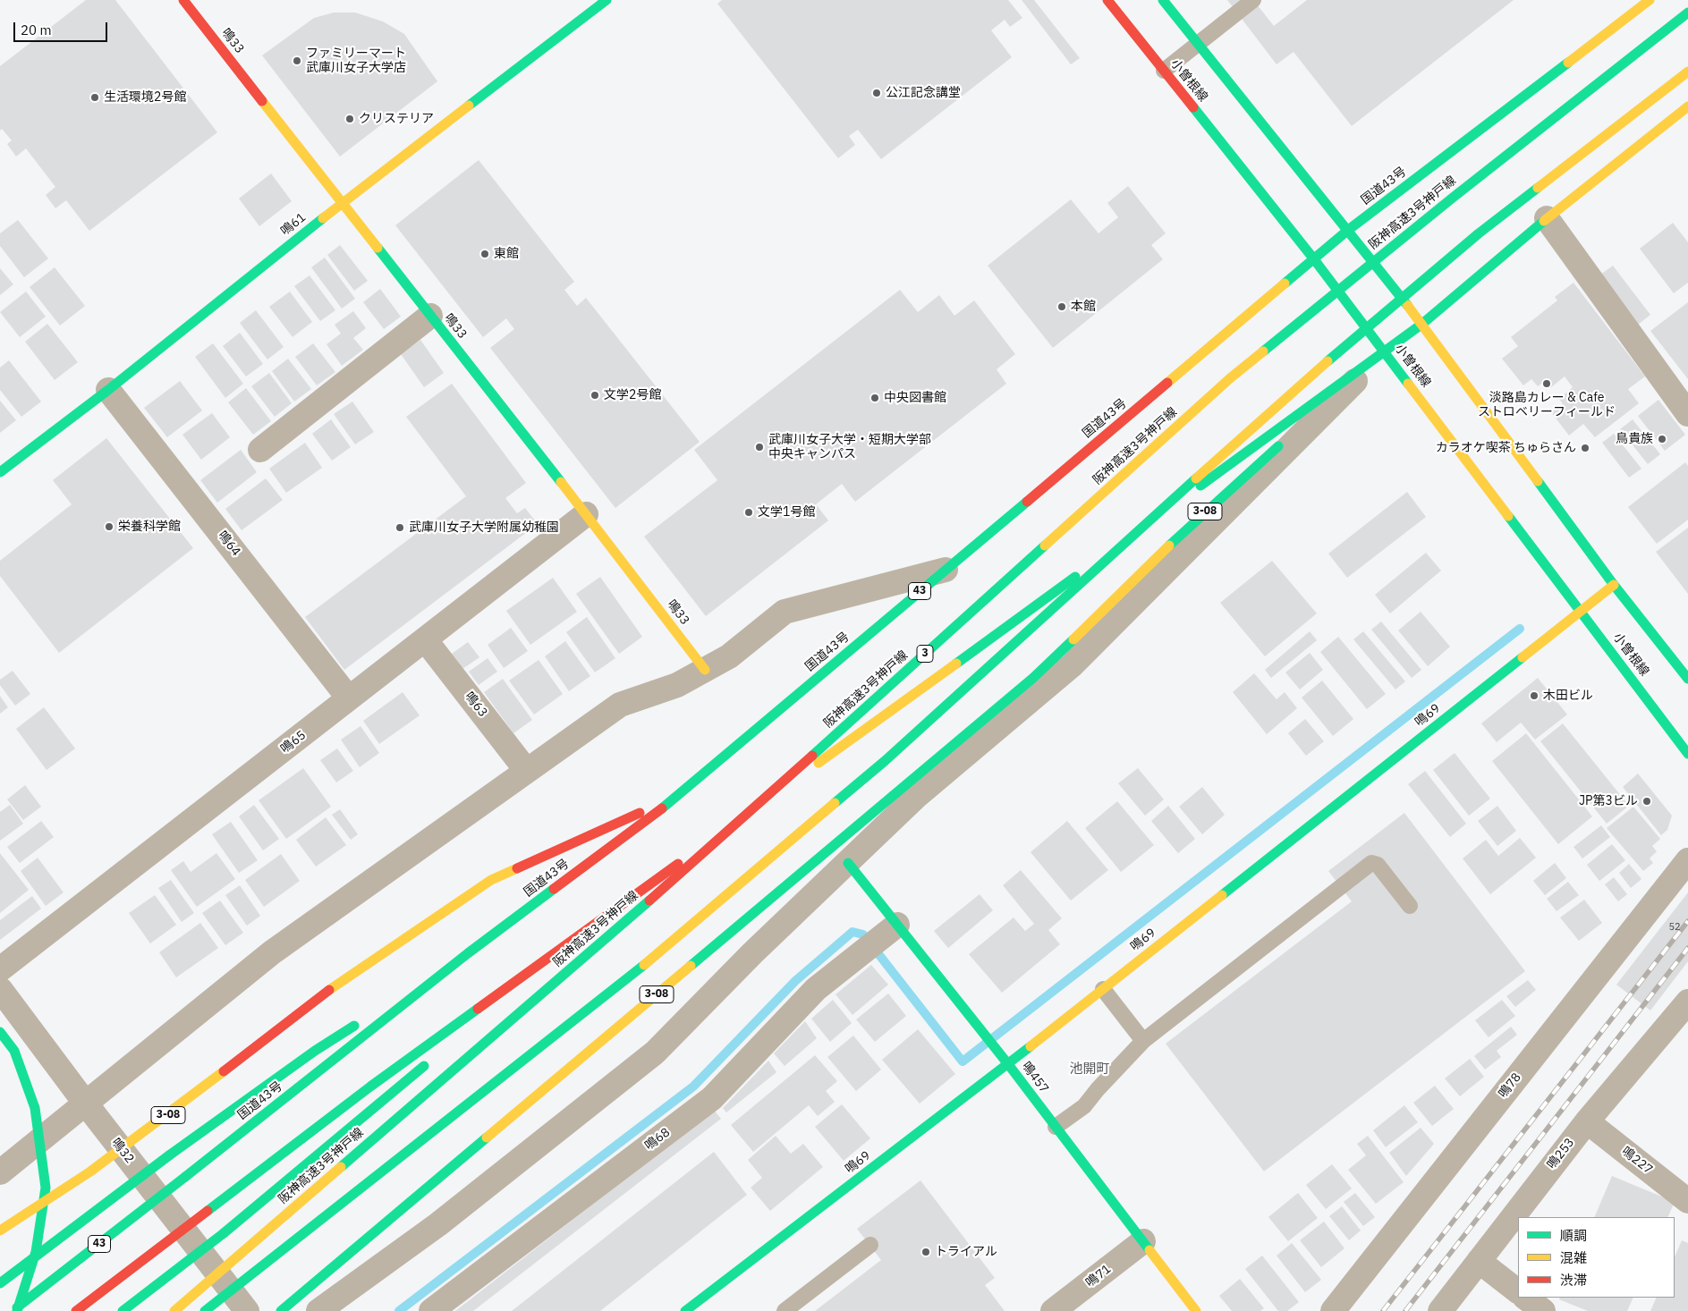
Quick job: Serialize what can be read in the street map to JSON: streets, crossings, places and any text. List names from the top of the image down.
{
  "streets": {
    "main road": [
      "鳴33",
      "小曽根線",
      "国道43号",
      "阪神高速3号神戸線",
      "鳴61",
      "3-08",
      "43",
      "3",
      "鳴69",
      "鳴457"
    ],
    "street": [
      "鳴64",
      "鳴63",
      "鳴65",
      "鳴78",
      "鳴68",
      "鳴32",
      "鳴253",
      "鳴227",
      "鳴71"
    ]
  },
  "crossings": [
    ["鳴33", "鳴61"],
    ["鳴33", "鳴65"],
    ["小曽根線", "国道43号"],
    ["小曽根線", "3-08"],
    ["小曽根線", "鳴69"],
    ["国道43号", "3-08"],
    ["鳴61", "鳴64"],
    ["鳴64", "鳴65"],
    ["鳴63", "鳴65"],
    ["鳴69", "鳴457"],
    ["鳴457", "鳴68"],
    ["鳴457", "鳴71"],
    ["鳴253", "鳴227"]
  ],
  "districts": ["池開町"],
  "places": [
    "ファミリーマート 武庫川女子大学店",
    "公江記念講堂",
    "生活環境2号館",
    "クリステリア",
    "東館",
    "本館",
    "淡路島カレー & Cafe ストロベリーフィールド",
    "文学2号館",
    "中央図書館",
    "鳥貴族",
    "武庫川女子大学・短期大学部 中央キャンパス",
    "カラオケ喫茶 ちゅらさん",
    "文学1号館",
    "栄養科学館",
    "武庫川女子大学附属幼稚園",
    "木田ビル",
    "JP第3ビル",
    "トライアル"
  ],
  "house_numbers": ["52"],
  "legend": ["順調", "混雑", "渋滞"],
  "scale_bar": "20 m"
}
